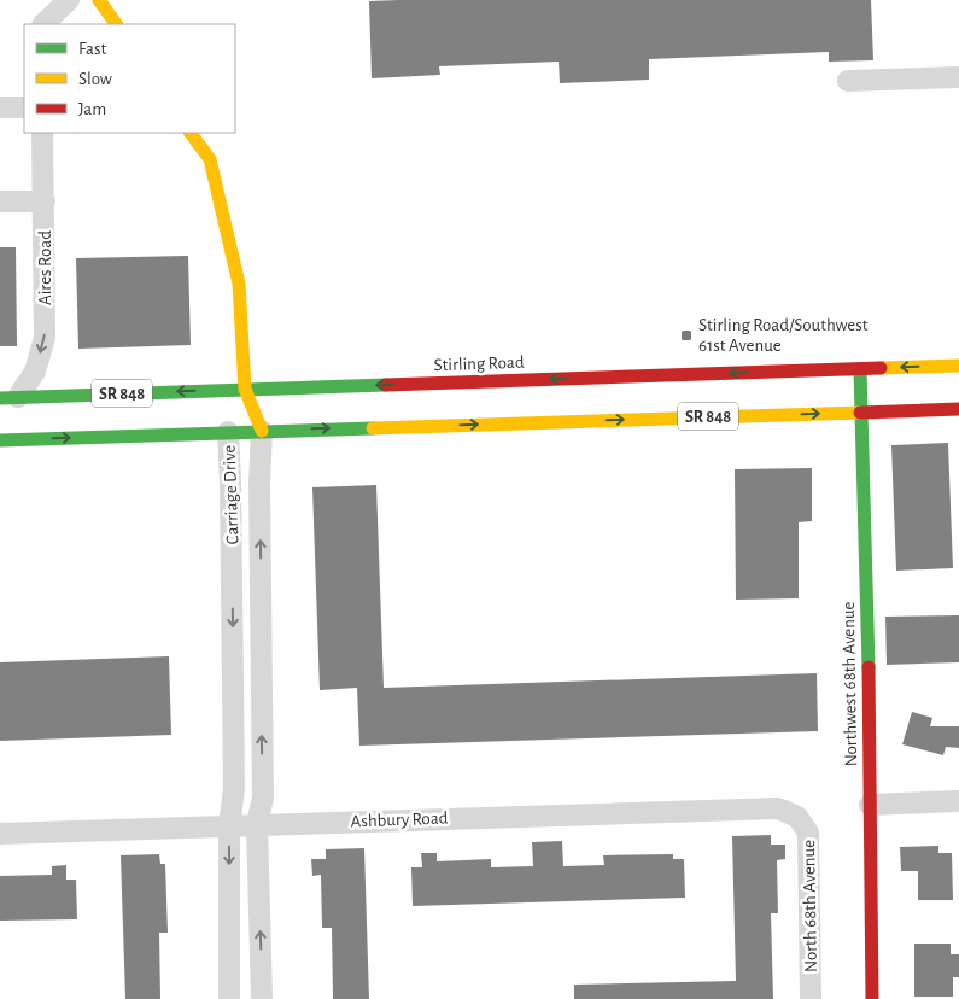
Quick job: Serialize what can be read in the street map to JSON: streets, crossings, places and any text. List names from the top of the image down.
{
  "streets": {
    "main road": [
      "Stirling Road",
      "SR 848",
      "Carriage Drive",
      "Northwest 68th Avenue"
    ],
    "street": ["Aires Road", "Ashbury Road", "North 68th Avenue"]
  },
  "crossings": [
    ["Aires Road", "Stirling Road"],
    ["Stirling Road", "Carriage Drive"],
    ["Stirling Road", "Northwest 68th Avenue"],
    ["SR 848", "Carriage Drive"],
    ["SR 848", "Northwest 68th Avenue"],
    ["Carriage Drive", "Ashbury Road"],
    ["Ashbury Road", "North 68th Avenue"]
  ],
  "one_way": ["Aires Road"],
  "places": {
    "transit": ["Stirling Road/Southwest 61st Avenue"]
  },
  "legend": ["Fast", "Slow", "Jam"]
}
